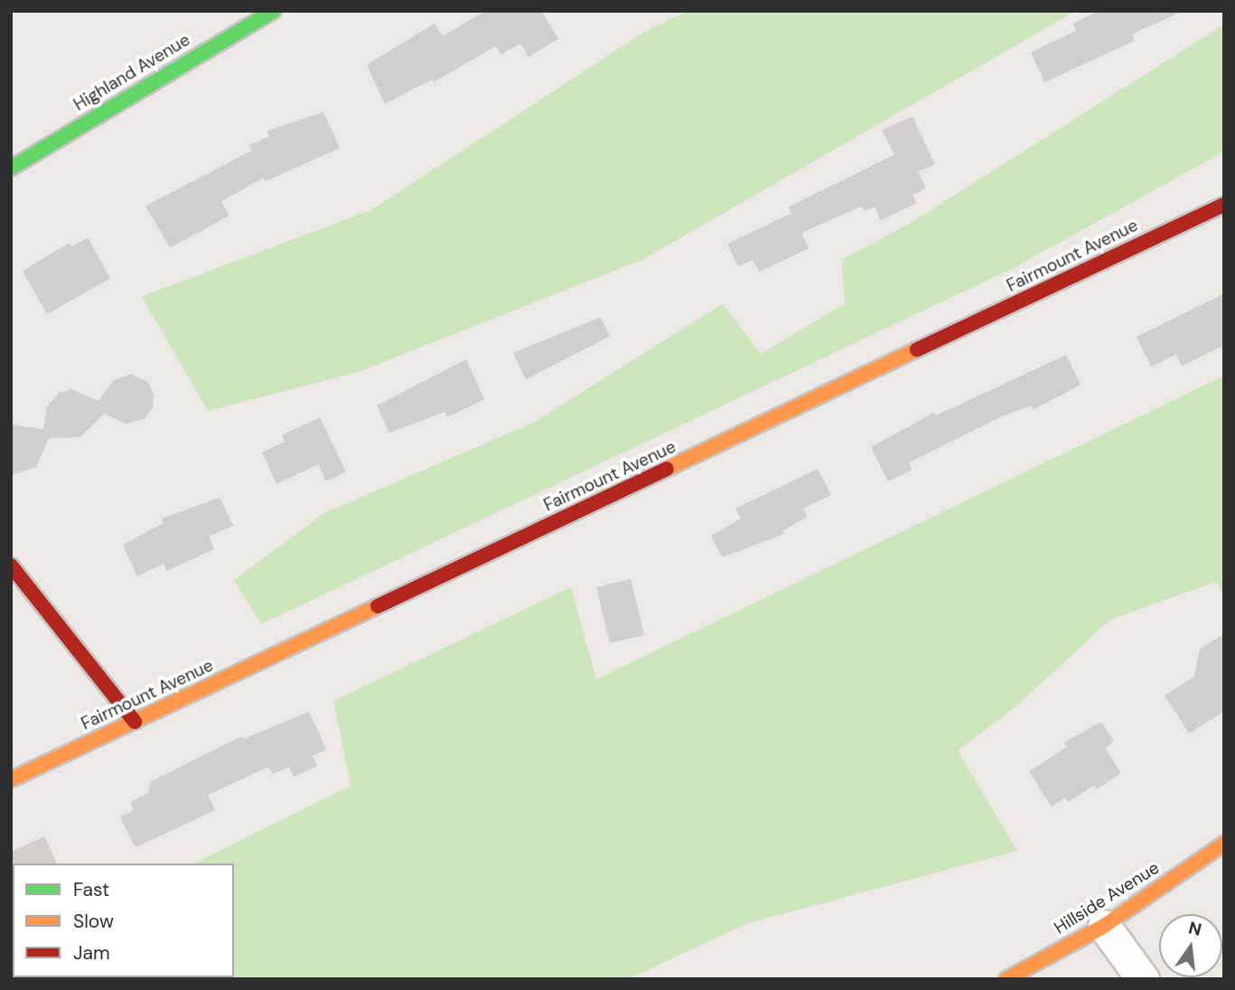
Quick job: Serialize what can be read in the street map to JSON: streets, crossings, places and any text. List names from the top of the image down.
{
  "streets": {
    "main road": ["Highland Avenue", "Fairmount Avenue", "Hillside Avenue"]
  },
  "legend": ["Fast", "Slow", "Jam"],
  "north": "top"
}
